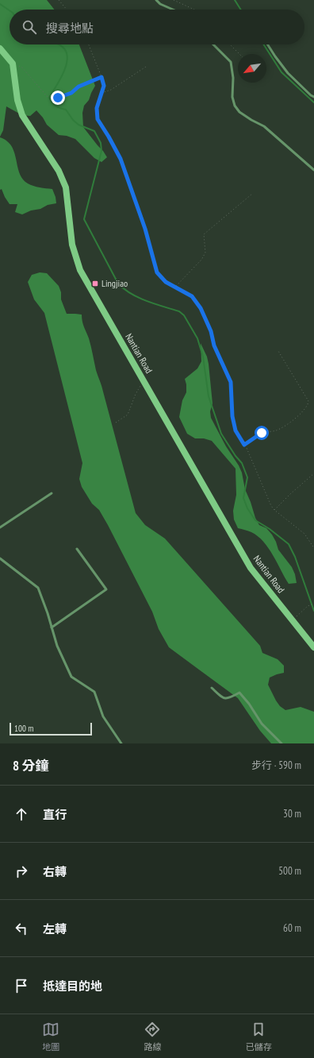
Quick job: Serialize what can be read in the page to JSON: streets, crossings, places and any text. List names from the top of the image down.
{
  "streets": {
    "main road": ["Nantian Road"]
  },
  "places": {
    "transit": ["Lingjiao"]
  },
  "scale_bar": "100 m",
  "north": "bottom left",
  "page": {
    "search": "搜尋地點",
    "scale": "100 m",
    "heading": ["8 分鐘", "步行 · 590 m"],
    "list": [
      ["直行", "30 m"],
      ["右轉", "500 m"],
      ["左轉", "60 m"],
      "抵達目的地"
    ],
    "nav": ["地圖", "路線", "已儲存"]
  }
}
